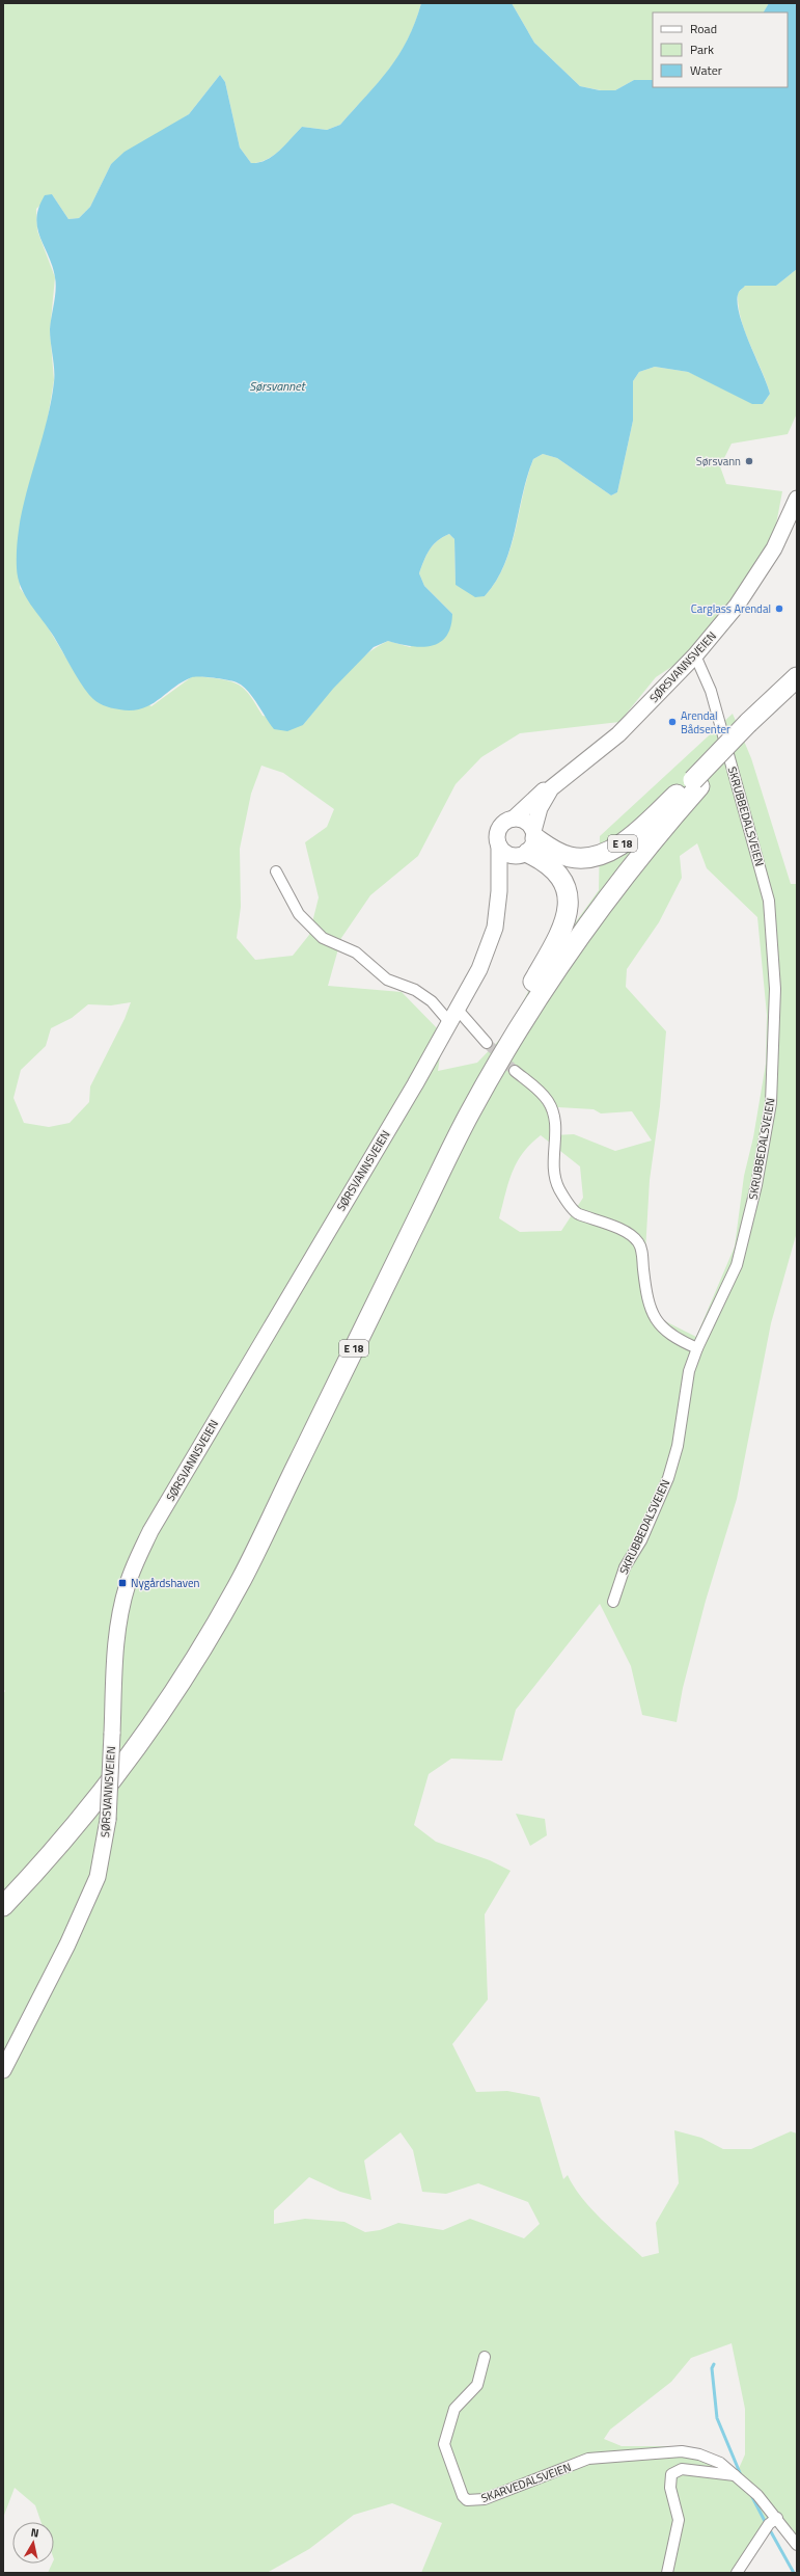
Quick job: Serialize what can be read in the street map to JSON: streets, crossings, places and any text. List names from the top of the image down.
{
  "streets": {
    "highway": ["E 18"],
    "main road": ["SØRSVANNSVEIEN"],
    "street": ["SKRUBBEDALSVEIEN", "SKARVEDALSVEIEN"]
  },
  "crossings": [
    ["SØRSVANNSVEIEN", "SKRUBBEDALSVEIEN"],
    ["SØRSVANNSVEIEN", "E 18"]
  ],
  "water": ["Sørsvannet"],
  "places": {
    "other": ["Sørsvann", "Carglass Arendal", "Arendal Bådsenter"],
    "transit": ["Nygårdshaven"]
  },
  "legend": ["Road", "Park", "Water"],
  "north": "top"
}
